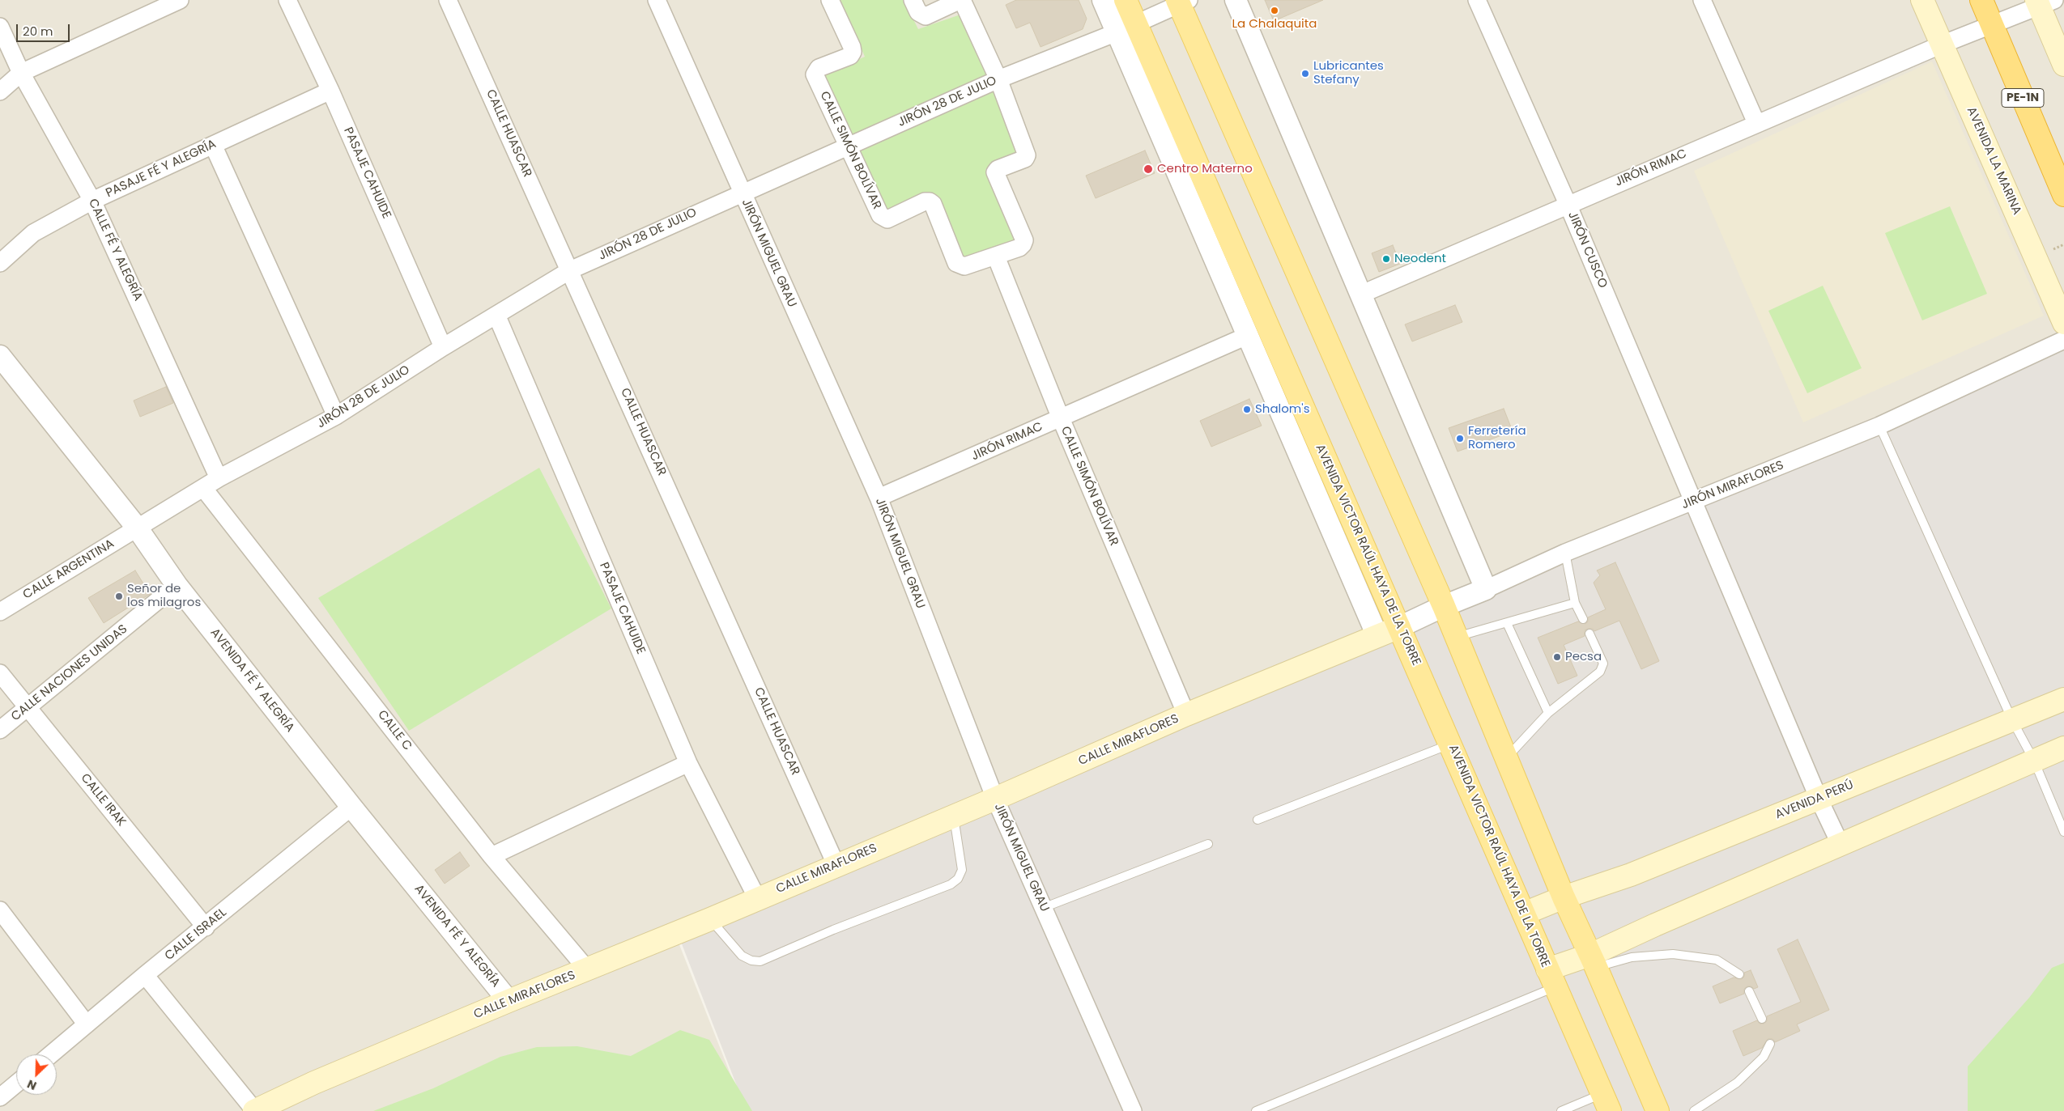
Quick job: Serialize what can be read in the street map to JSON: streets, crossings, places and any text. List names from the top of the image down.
{
  "streets": {
    "highway": ["PE-1N"],
    "main road": [
      "AVENIDA LA MARINA",
      "AVENIDA VICTOR RAÚL HAYA DE LA TORRE",
      "CALLE MIRAFLORES",
      "AVENIDA PERÚ"
    ],
    "street": [
      "JIRÓN 28 DE JULIO",
      "CALLE HUASCAR",
      "CALLE SIMÓN BOLÍVAR",
      "JIRÓN RIMAC",
      "PASAJE FÉ Y ALEGRÍA",
      "PASAJE CAHUIDE",
      "CALLE FÉ Y ALEGRÍA",
      "JIRÓN CUSCO",
      "JIRÓN MIGUEL GRAU",
      "JIRÓN MIRAFLORES",
      "CALLE ARGENTINA",
      "CALLE NACIONES UNIDAS",
      "AVENIDA FÉ Y ALEGRÍA",
      "CALLE C",
      "CALLE IRAK",
      "CALLE ISRAEL"
    ]
  },
  "crossings": [
    ["PE-1N", "JIRÓN RIMAC"],
    ["JIRÓN 28 DE JULIO", "CALLE HUASCAR"],
    ["JIRÓN 28 DE JULIO", "CALLE SIMÓN BOLÍVAR"],
    ["JIRÓN 28 DE JULIO", "PASAJE CAHUIDE"],
    ["JIRÓN 28 DE JULIO", "CALLE FÉ Y ALEGRÍA"],
    ["JIRÓN 28 DE JULIO", "JIRÓN MIGUEL GRAU"],
    ["JIRÓN 28 DE JULIO", "AVENIDA VICTOR RAÚL HAYA DE LA TORRE"],
    ["JIRÓN 28 DE JULIO", "CALLE ARGENTINA"],
    ["JIRÓN 28 DE JULIO", "AVENIDA FÉ Y ALEGRÍA"],
    ["JIRÓN 28 DE JULIO", "CALLE C"],
    ["CALLE HUASCAR", "CALLE MIRAFLORES"],
    ["CALLE SIMÓN BOLÍVAR", "JIRÓN RIMAC"],
    ["CALLE SIMÓN BOLÍVAR", "CALLE MIRAFLORES"],
    ["AVENIDA LA MARINA", "JIRÓN RIMAC"],
    ["JIRÓN RIMAC", "JIRÓN CUSCO"],
    ["JIRÓN RIMAC", "JIRÓN MIGUEL GRAU"],
    ["PASAJE FÉ Y ALEGRÍA", "PASAJE CAHUIDE"],
    ["PASAJE FÉ Y ALEGRÍA", "CALLE FÉ Y ALEGRÍA"],
    ["PASAJE CAHUIDE", "CALLE MIRAFLORES"],
    ["JIRÓN CUSCO", "JIRÓN MIRAFLORES"],
    ["JIRÓN CUSCO", "AVENIDA PERÚ"],
    ["JIRÓN MIGUEL GRAU", "CALLE MIRAFLORES"],
    ["JIRÓN MIRAFLORES", "AVENIDA VICTOR RAÚL HAYA DE LA TORRE"],
    ["JIRÓN MIRAFLORES", "CALLE MIRAFLORES"],
    ["AVENIDA VICTOR RAÚL HAYA DE LA TORRE", "CALLE MIRAFLORES"],
    ["AVENIDA VICTOR RAÚL HAYA DE LA TORRE", "AVENIDA PERÚ"],
    ["CALLE ARGENTINA", "AVENIDA FÉ Y ALEGRÍA"],
    ["CALLE NACIONES UNIDAS", "AVENIDA FÉ Y ALEGRÍA"],
    ["CALLE NACIONES UNIDAS", "CALLE IRAK"],
    ["AVENIDA FÉ Y ALEGRÍA", "CALLE MIRAFLORES"],
    ["AVENIDA FÉ Y ALEGRÍA", "CALLE ISRAEL"],
    ["CALLE C", "CALLE MIRAFLORES"],
    ["CALLE IRAK", "CALLE ISRAEL"]
  ],
  "places": [
    "La Chalaquita",
    "Lubricantes Stefany",
    "Centro Materno",
    "Neodent",
    "Shalom's",
    "Ferretería Romero",
    "Señor de los milagros",
    "Pecsa"
  ],
  "scale_bar": "20 m",
  "north": "bottom left"
}
